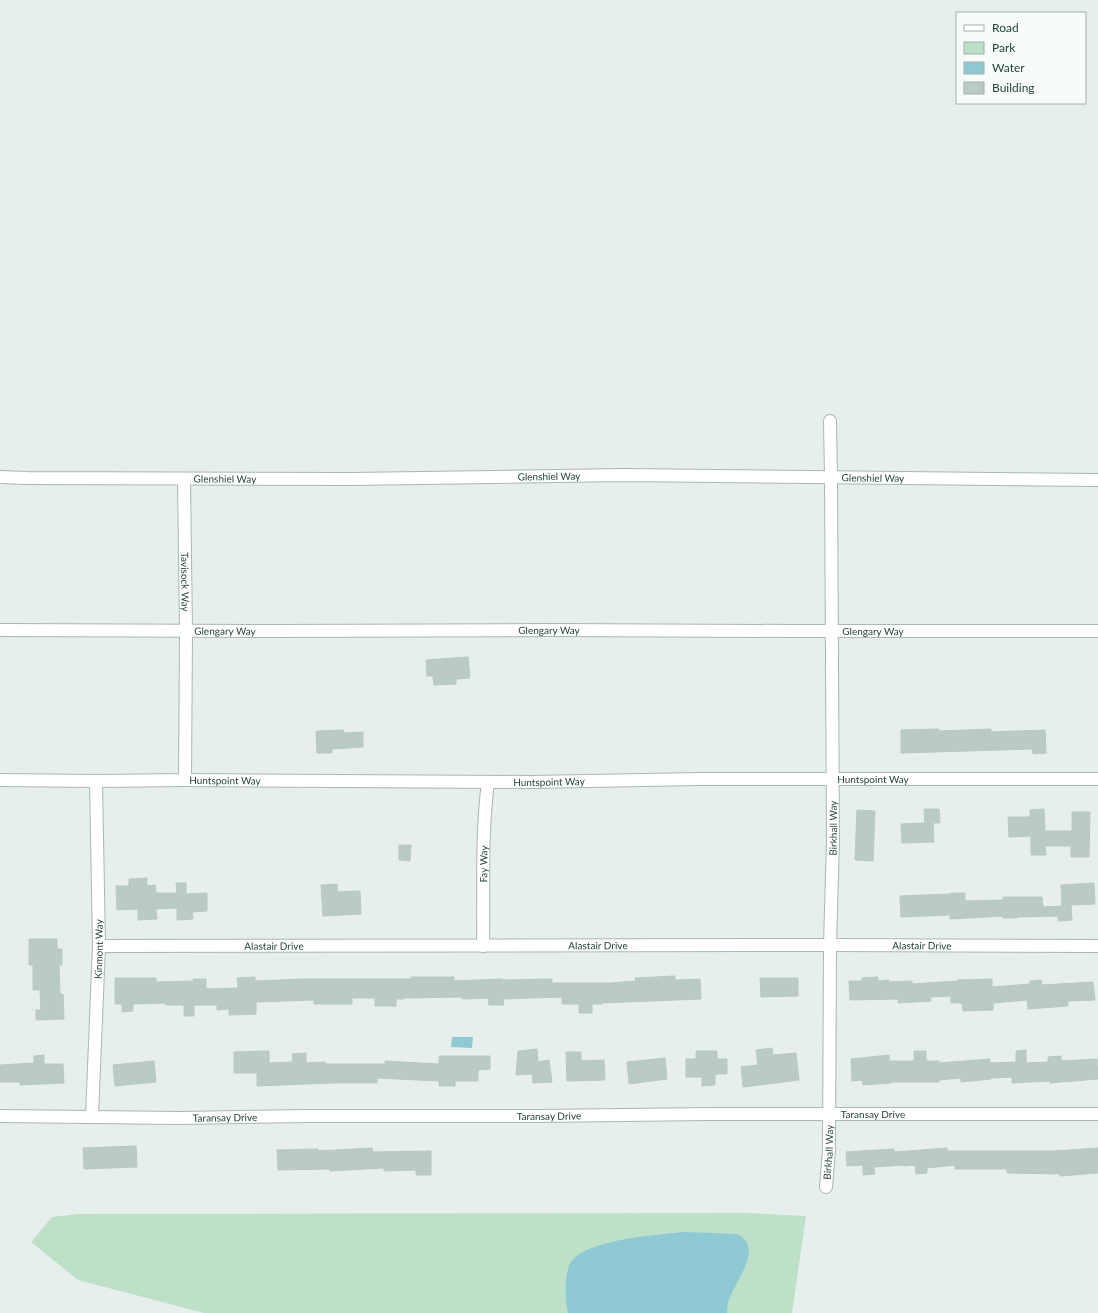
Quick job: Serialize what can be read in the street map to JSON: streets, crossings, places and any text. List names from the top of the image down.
{
  "streets": {
    "street": [
      "Glenshiel Way",
      "Tavisock Way",
      "Glengary Way",
      "Huntspoint Way",
      "Birkhall Way",
      "Fay Way",
      "Alastair Drive",
      "Kinmont Way",
      "Taransay Drive"
    ]
  },
  "crossings": [
    ["Glenshiel Way", "Tavisock Way"],
    ["Glenshiel Way", "Birkhall Way"],
    ["Tavisock Way", "Glengary Way"],
    ["Tavisock Way", "Huntspoint Way"],
    ["Glengary Way", "Birkhall Way"],
    ["Huntspoint Way", "Birkhall Way"],
    ["Huntspoint Way", "Fay Way"],
    ["Huntspoint Way", "Kinmont Way"],
    ["Birkhall Way", "Alastair Drive"],
    ["Birkhall Way", "Taransay Drive"],
    ["Fay Way", "Alastair Drive"],
    ["Alastair Drive", "Kinmont Way"],
    ["Kinmont Way", "Taransay Drive"]
  ],
  "legend": [
    "Road",
    "Park",
    "Water",
    "Building"
  ]
}
